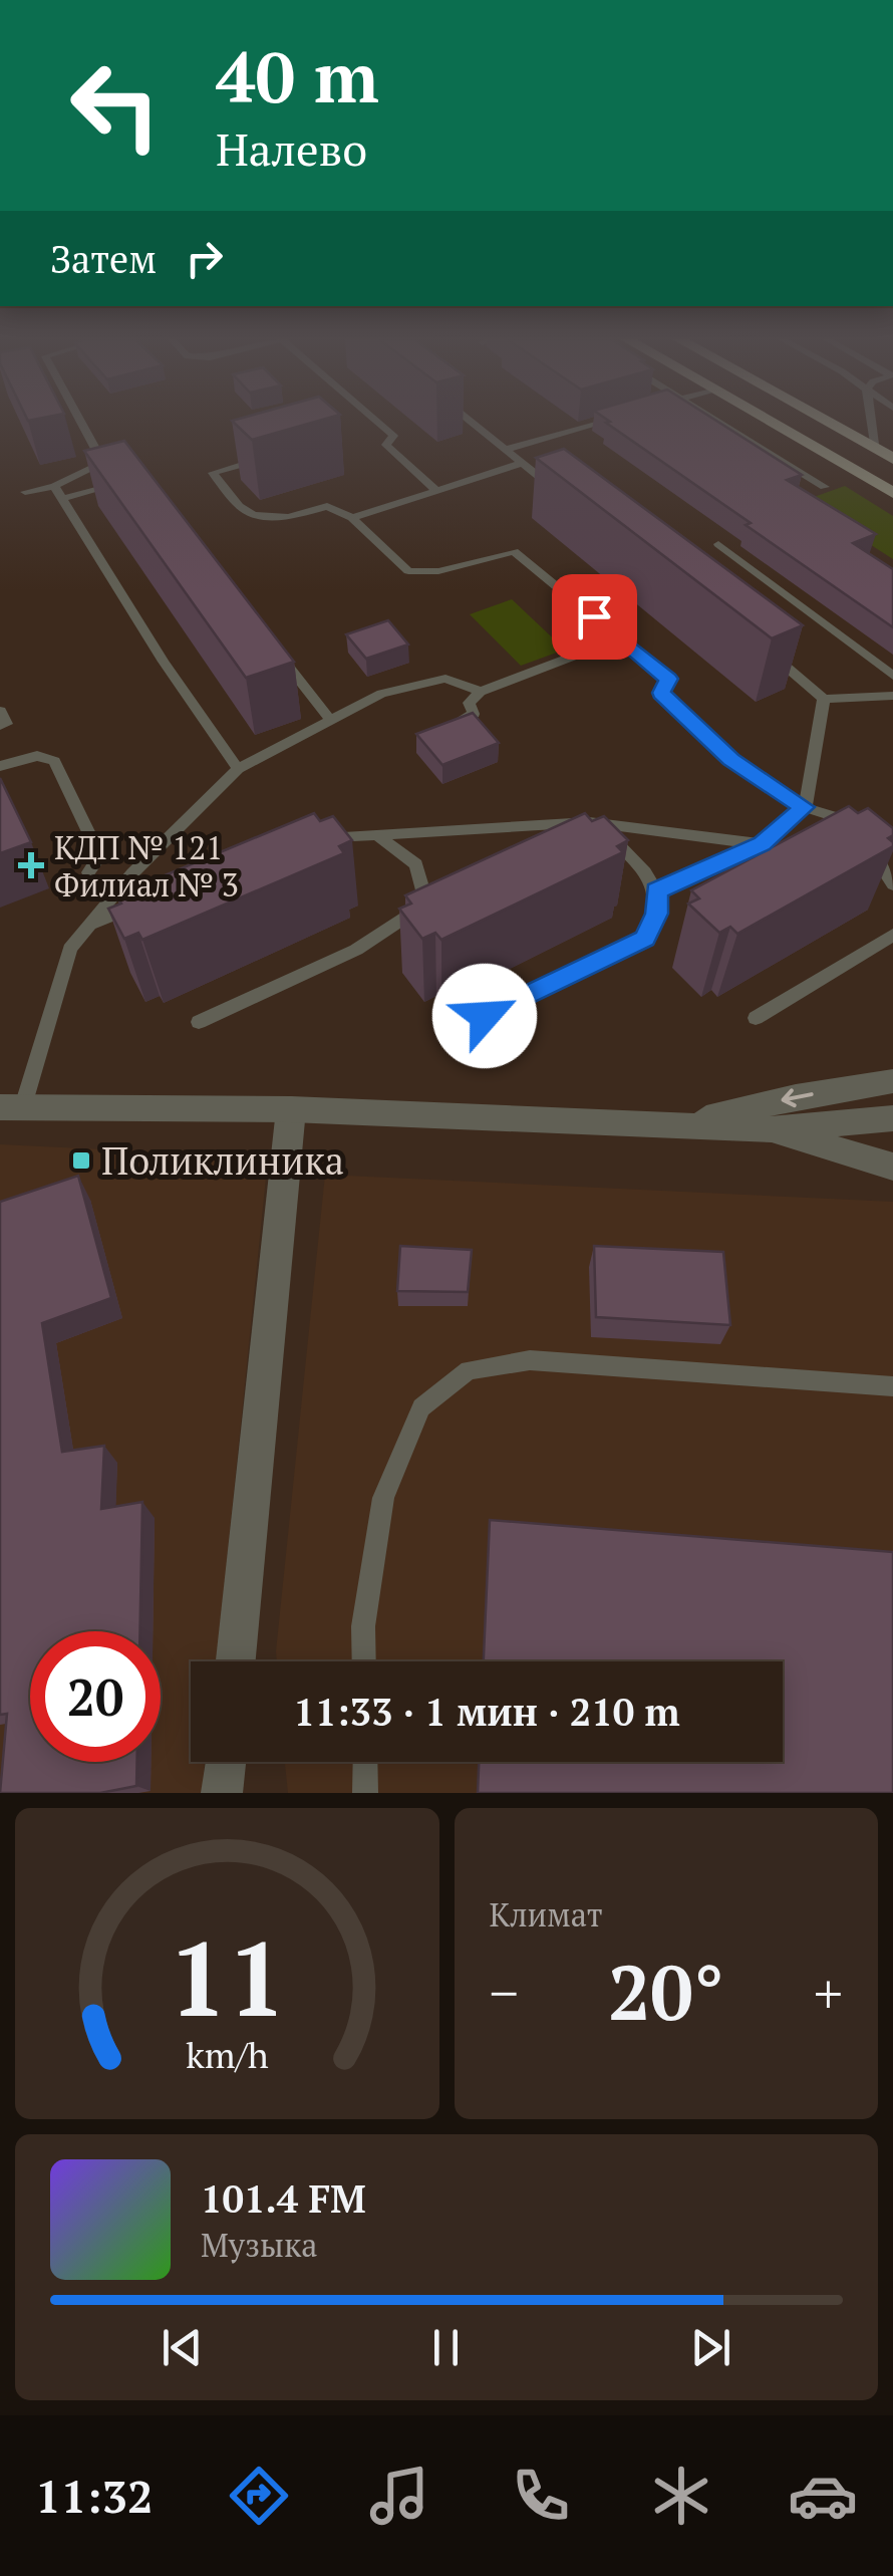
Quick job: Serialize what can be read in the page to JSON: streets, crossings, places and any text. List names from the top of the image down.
{
  "places": {
    "health": ["КДП № 121 Филиал № 3"],
    "transit": ["Поликлиника"]
  },
  "page": {
    "turn": ["40 m", "Налево"],
    "then": "Затем",
    "limit": "20",
    "trip": "11:33 · 1 мин · 210 m",
    "tile": "Климат",
    "heat": ["−", "20°", "+"],
    "song": ["101.4 FM", "Музыка"],
    "tabs": "11:32",
    "gauge": ["11", "km/h"]
  }
}
